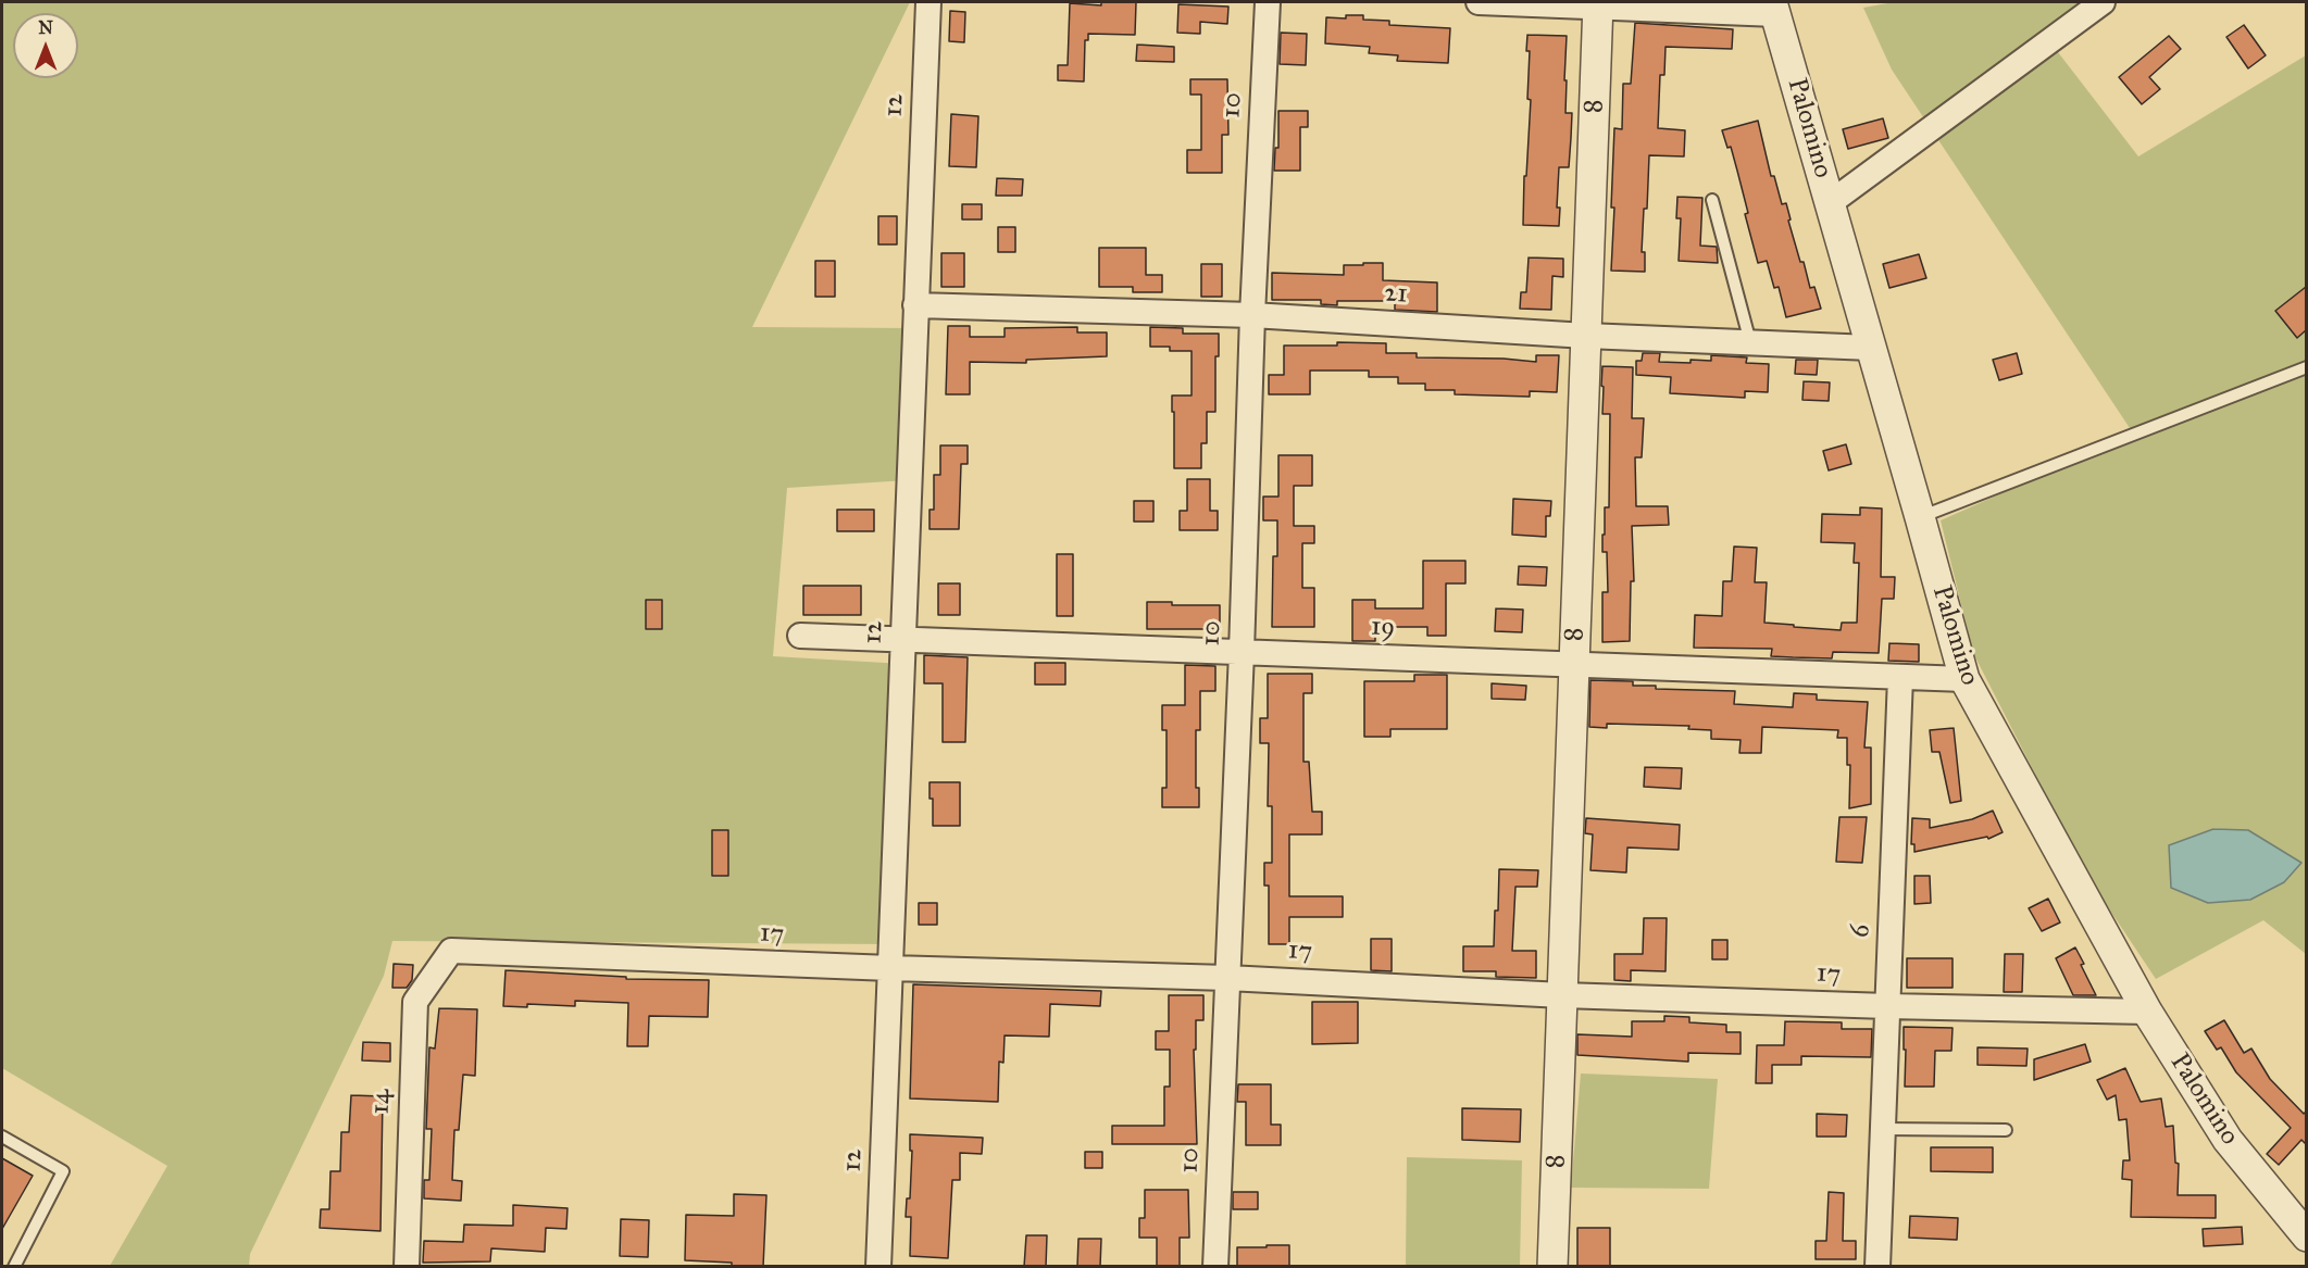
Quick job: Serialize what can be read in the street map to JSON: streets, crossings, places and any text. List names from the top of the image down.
{
  "streets": {
    "street": [
      "12",
      "10",
      "8",
      "Palomino",
      "21",
      "19",
      "6",
      "17",
      "14"
    ]
  },
  "crossings": [
    ["12", "21"],
    ["12", "19"],
    ["12", "17"],
    ["10", "21"],
    ["10", "19"],
    ["10", "17"],
    ["8", "21"],
    ["8", "19"],
    ["8", "17"],
    ["Palomino", "21"],
    ["Palomino", "19"],
    ["Palomino", "17"],
    ["19", "6"],
    ["6", "17"],
    ["17", "14"]
  ],
  "north": "top"
}
